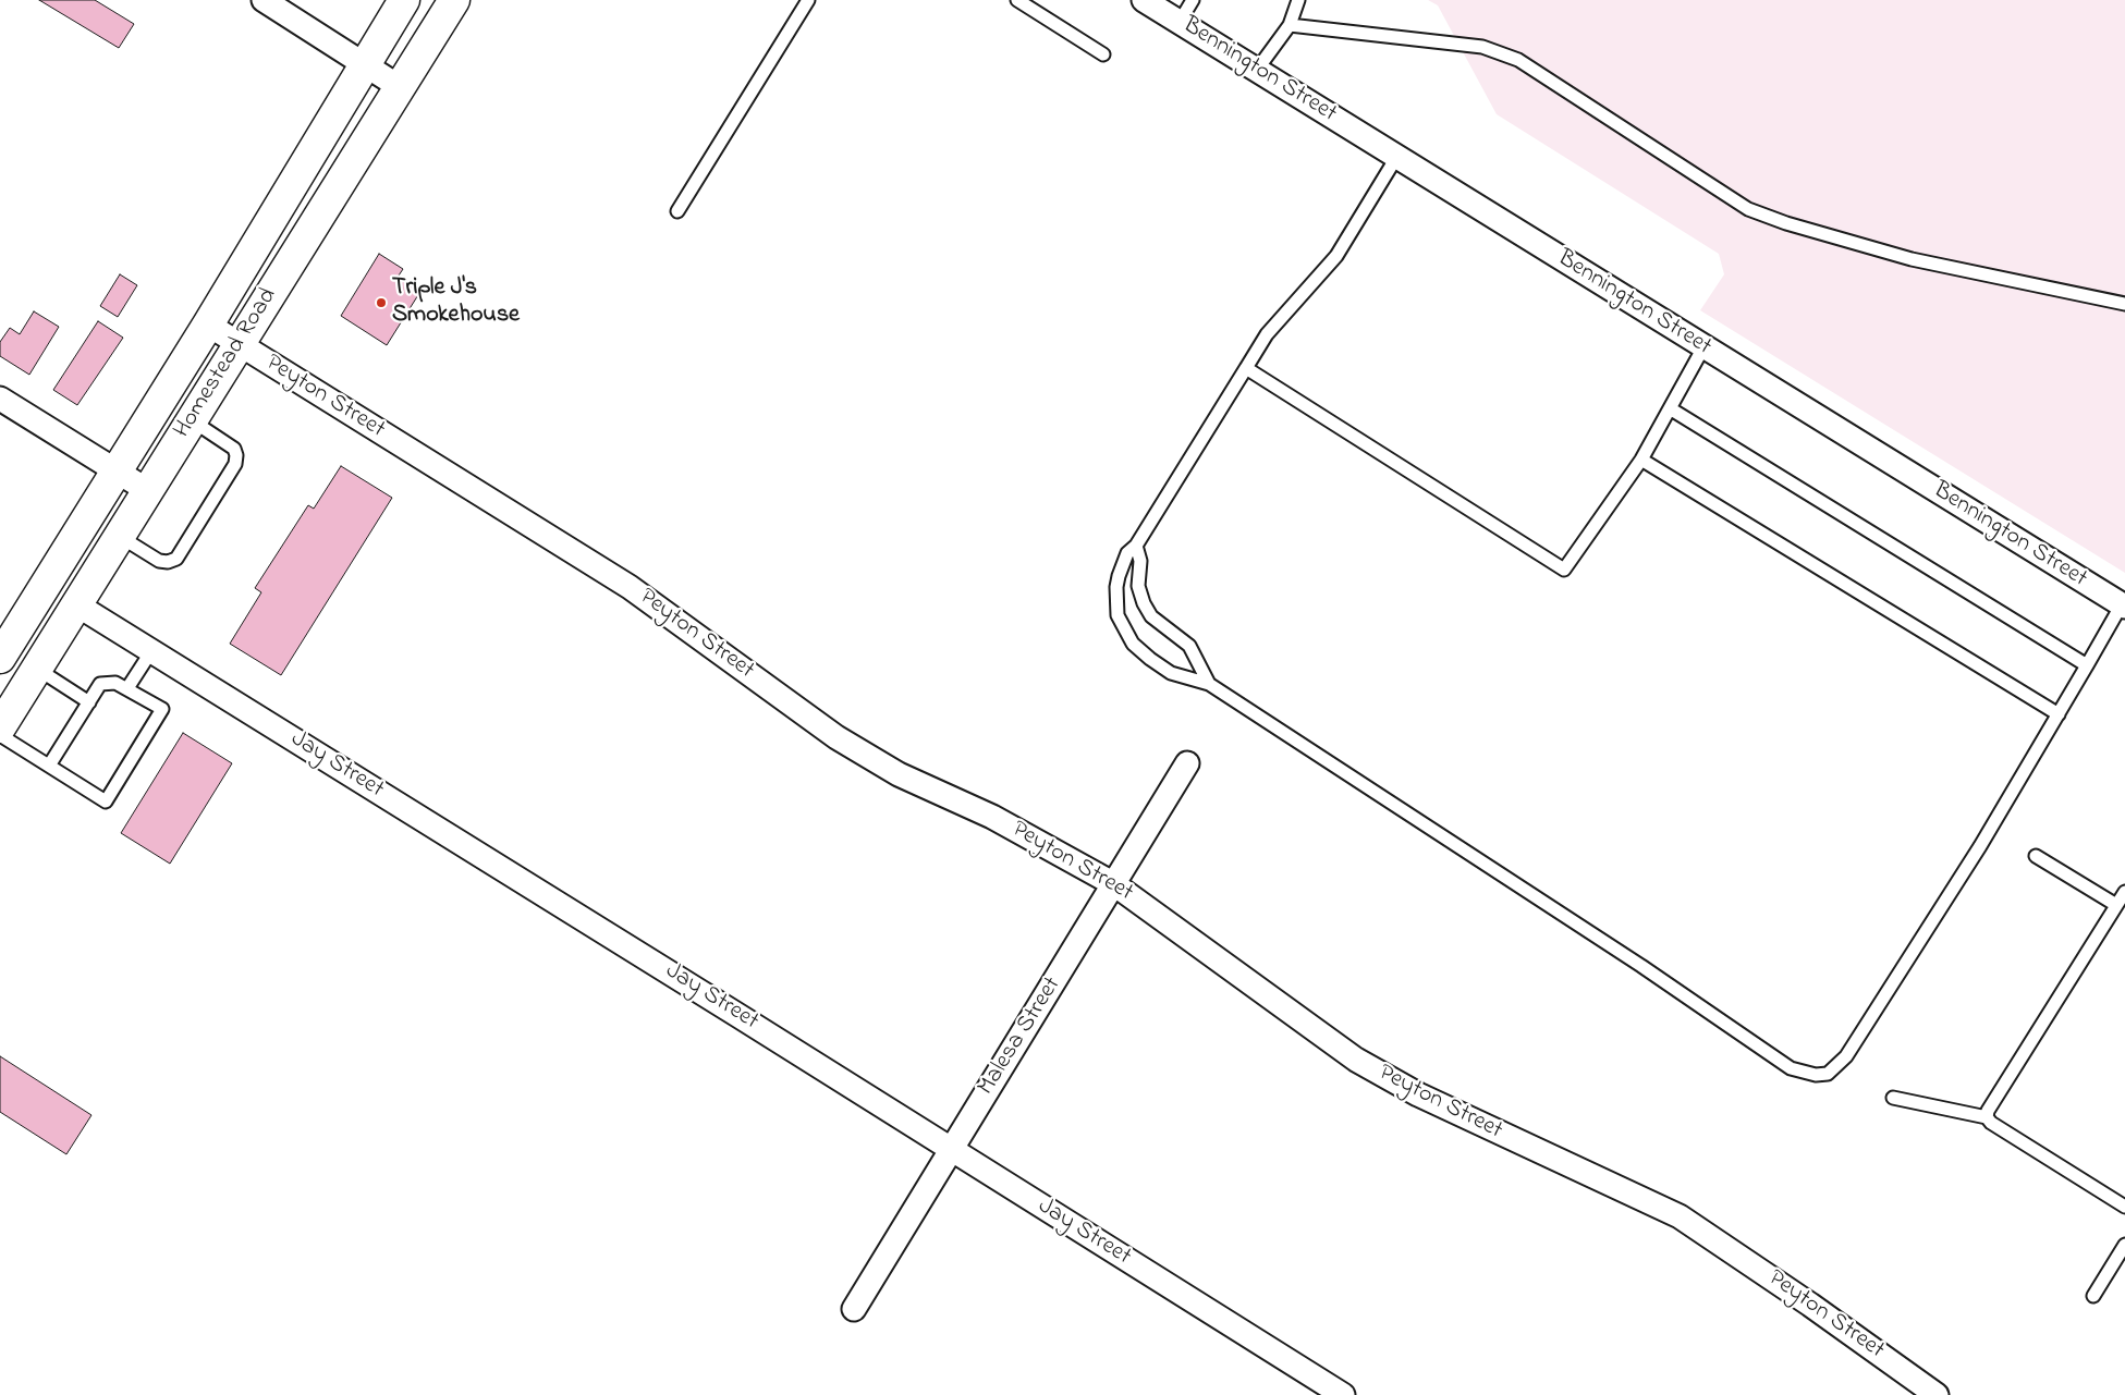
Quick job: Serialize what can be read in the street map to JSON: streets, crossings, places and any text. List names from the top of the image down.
{
  "streets": {
    "main road": ["Homestead Road"],
    "street": [
      "Bennington Street",
      "Peyton Street",
      "Jay Street",
      "Malesa Street"
    ]
  },
  "crossings": [
    ["Homestead Road", "Peyton Street"],
    ["Homestead Road", "Jay Street"],
    ["Peyton Street", "Malesa Street"],
    ["Jay Street", "Malesa Street"]
  ],
  "places": ["Triple J's Smokehouse"]
}
